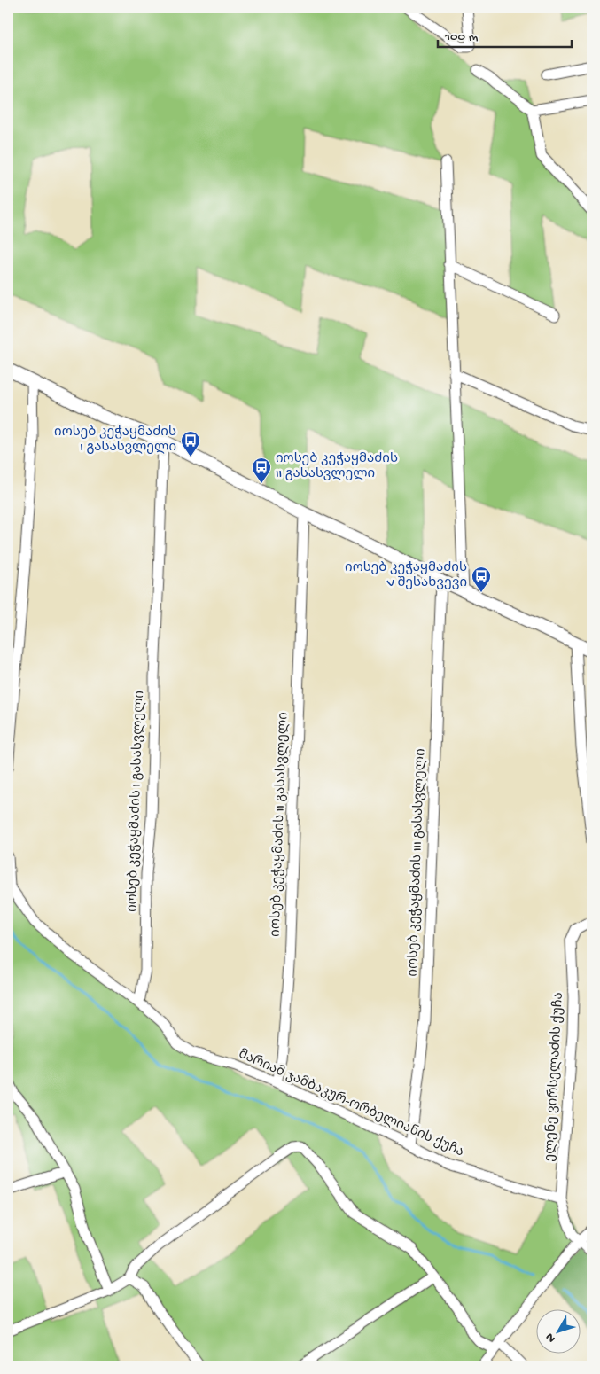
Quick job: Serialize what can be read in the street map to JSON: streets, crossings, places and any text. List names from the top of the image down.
{
  "streets": {
    "street": [
      "იოსებ კეჭაყმაძის I გასასვლელი",
      "იოსებ კეჭაყმაძის II გასასვლელი",
      "იოსებ კეჭაყმაძის III გასასვლელი",
      "ელენე ვირსელაძის ქუჩა",
      "მარიამ ჯამბაკურ-ორბელიანის ქუჩა"
    ]
  },
  "crossings": [
    ["იოსებ კეჭაყმაძის I გასასვლელი", "მარიამ ჯამბაკურ-ორბელიანის ქუჩა"],
    ["იოსებ კეჭაყმაძის II გასასვლელი", "მარიამ ჯამბაკურ-ორბელიანის ქუჩა"],
    ["იოსებ კეჭაყმაძის III გასასვლელი", "მარიამ ჯამბაკურ-ორბელიანის ქუჩა"],
    ["ელენე ვირსელაძის ქუჩა", "მარიამ ჯამბაკურ-ორბელიანის ქუჩა"]
  ],
  "places": {
    "bus stop": ["იოსებ კეჭაყმაძის I გასასვლელი", "იოსებ კეჭაყმაძის II გასასვლელი", "იოსებ კეჭაყმაძის V შესახვევი"]
  },
  "scale_bar": "100 m",
  "north": "bottom left"
}
